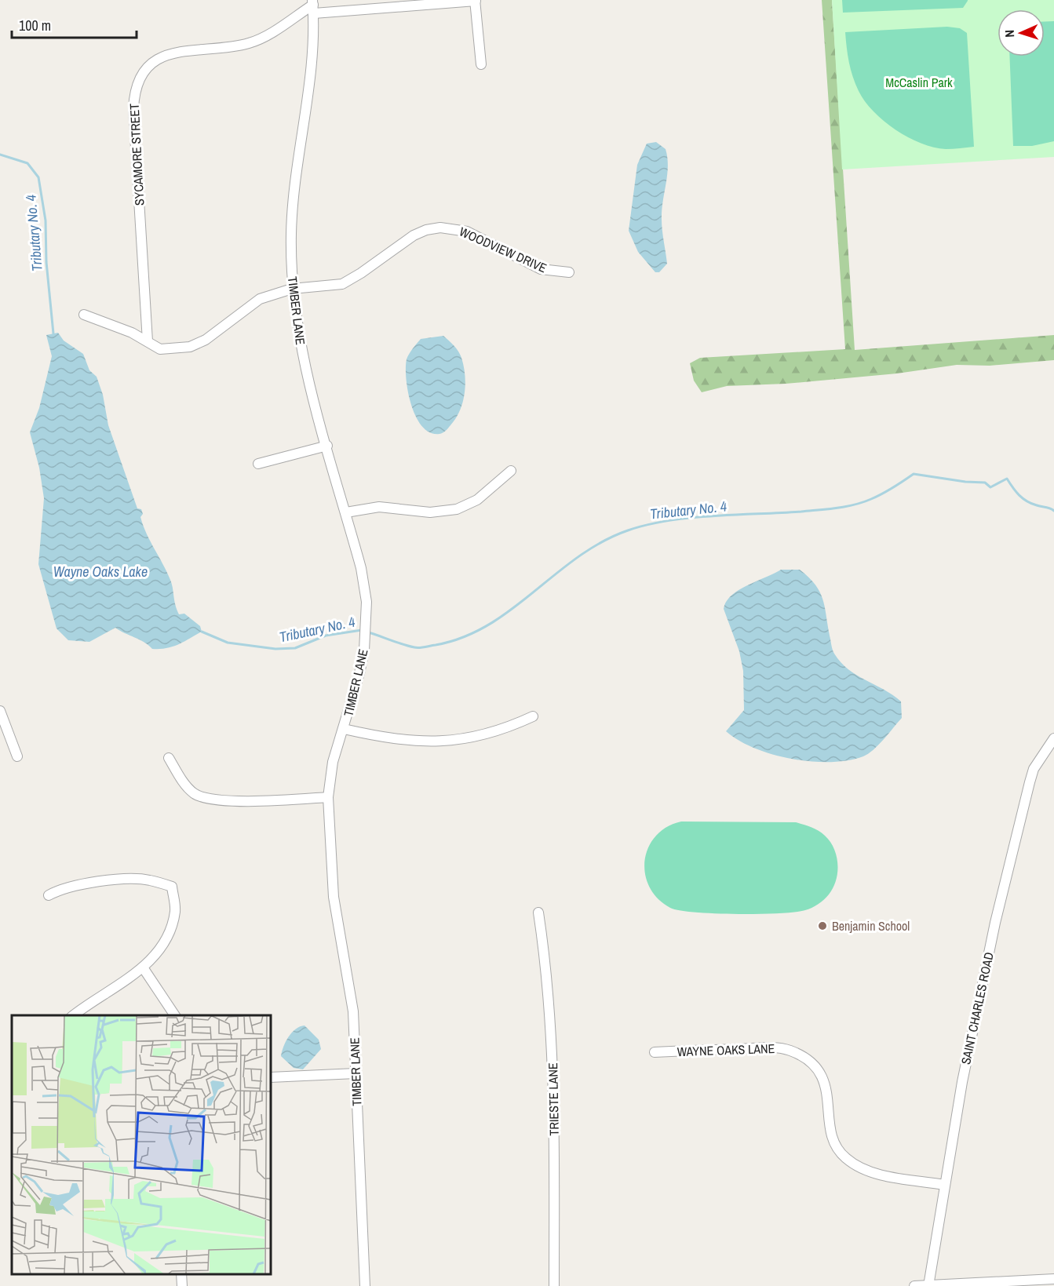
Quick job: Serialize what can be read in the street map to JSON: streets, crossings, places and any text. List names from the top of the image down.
{
  "streets": {
    "street": [
      "SYCAMORE STREET",
      "WOODVIEW DRIVE",
      "TIMBER LANE",
      "SAINT CHARLES ROAD",
      "WAYNE OAKS LANE",
      "TRIESTE LANE"
    ]
  },
  "crossings": [
    ["SYCAMORE STREET", "WOODVIEW DRIVE"],
    ["SYCAMORE STREET", "TIMBER LANE"],
    ["WOODVIEW DRIVE", "TIMBER LANE"],
    ["SAINT CHARLES ROAD", "WAYNE OAKS LANE"]
  ],
  "water": ["Tributary No. 4", "Wayne Oaks Lake"],
  "parks": ["McCaslin Park"],
  "places": ["Benjamin School"],
  "scale_bar": "100 m",
  "north": "left"
}
